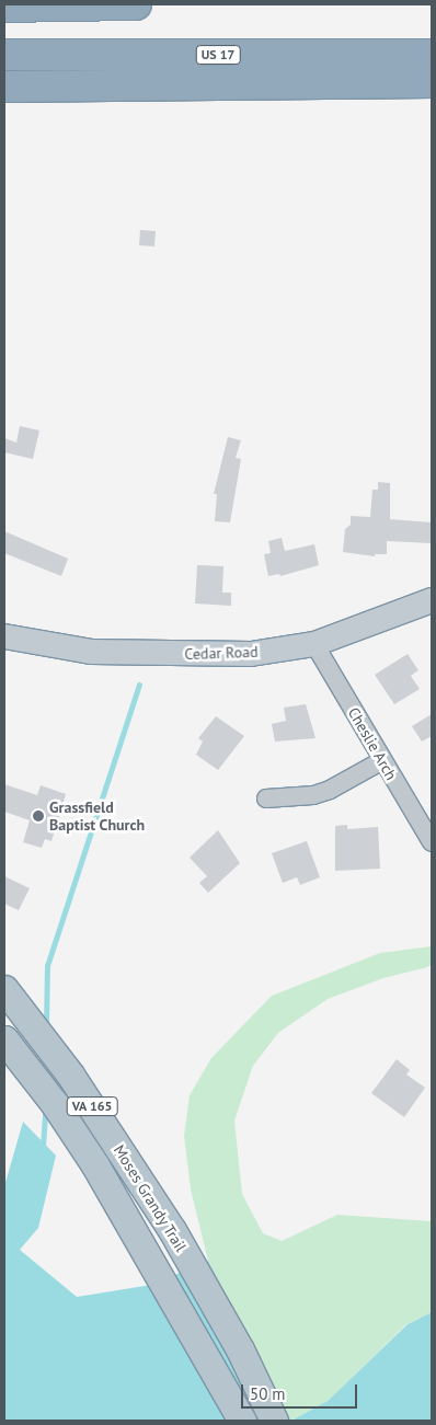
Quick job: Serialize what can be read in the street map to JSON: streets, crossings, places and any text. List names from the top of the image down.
{
  "streets": {
    "highway": ["US 17"],
    "main road": ["VA 165", "Moses Grandy Trail"],
    "street": ["Cedar Road", "Cheslie Arch"]
  },
  "crossings": [
    ["Cedar Road", "Cheslie Arch"]
  ],
  "places": ["Grassfield Baptist Church"],
  "scale_bar": "50 m"
}
